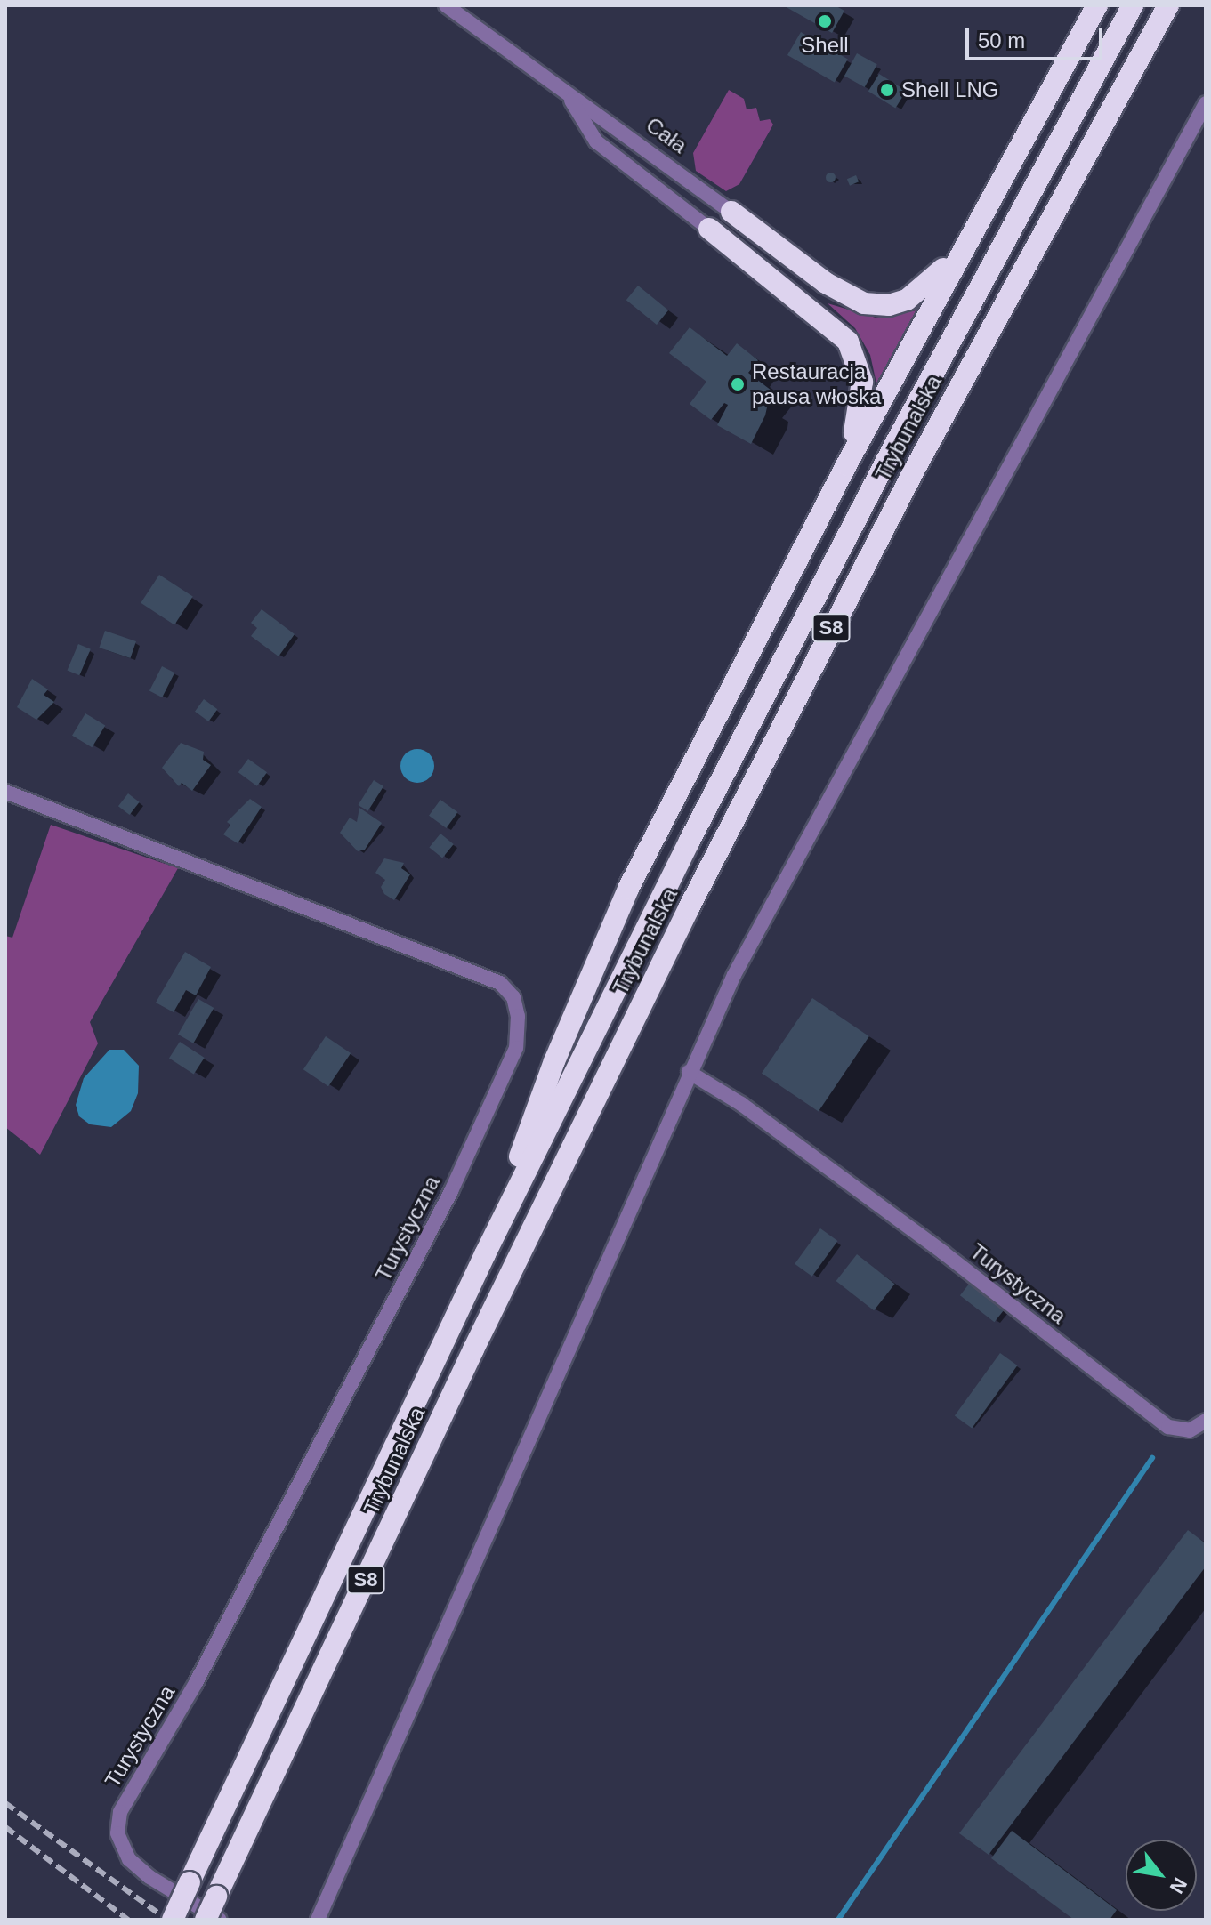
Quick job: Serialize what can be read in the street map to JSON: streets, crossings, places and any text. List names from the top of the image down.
{
  "streets": {
    "highway": ["Trybunalska", "S8"],
    "street": ["Cała", "Turystyczna"]
  },
  "places": ["Shell", "Shell LNG", "Restauracja pausa włoska"],
  "scale_bar": "50 m",
  "north": "bottom right"
}
